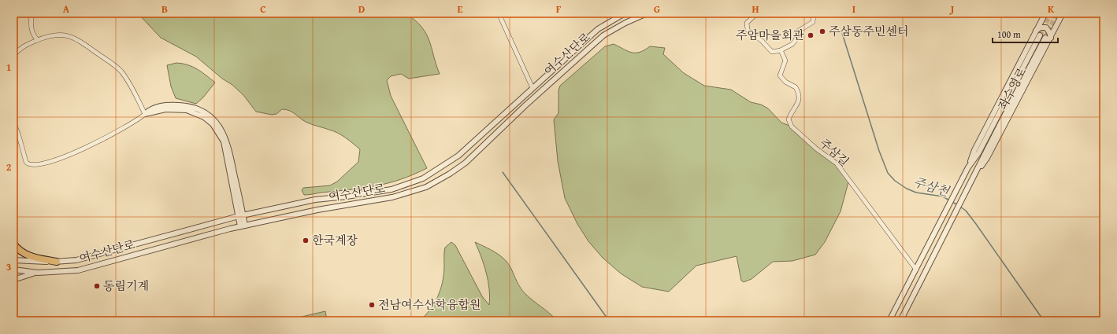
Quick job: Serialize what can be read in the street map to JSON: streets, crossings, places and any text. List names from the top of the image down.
{
  "streets": {
    "street": ["여수산단로", "좌수영로", "주삼길"]
  },
  "crossings": [
    ["좌수영로", "주삼길"]
  ],
  "water": ["주삼천"],
  "places": [
    "주삼동주민센터",
    "주암마을회관",
    "한국계장",
    "동림기계",
    "전남여수산학융합원"
  ],
  "scale_bar": "100 m",
  "grid": {
    "columns": [
      "A",
      "B",
      "C",
      "D",
      "E",
      "F",
      "G",
      "H",
      "I",
      "J",
      "K"
    ],
    "rows": ["1", "2", "3"]
  }
}
